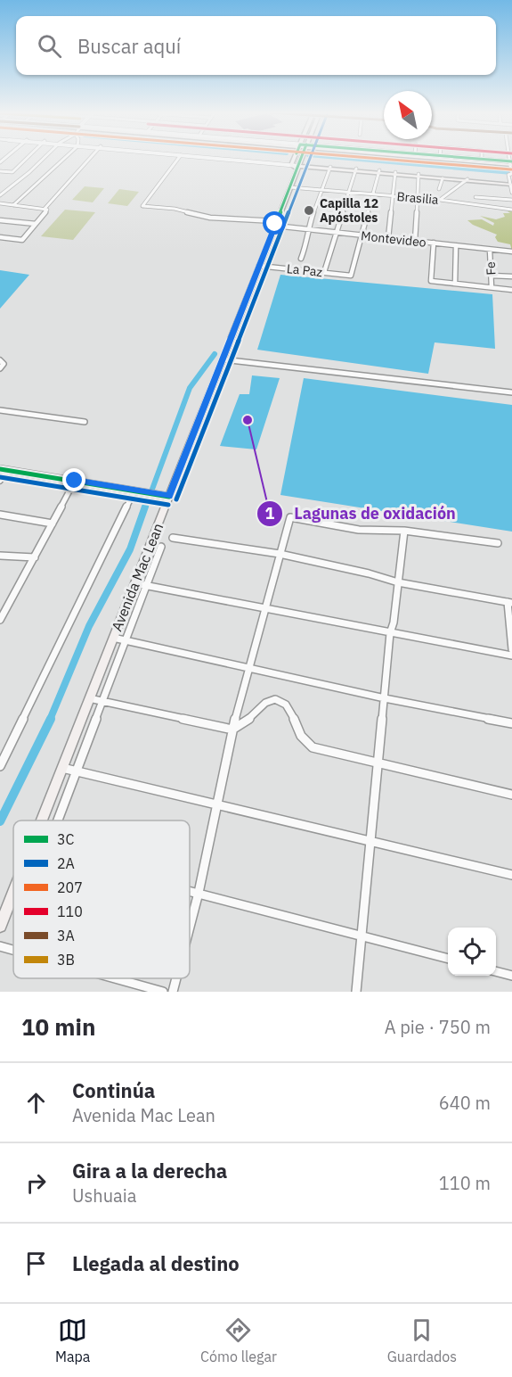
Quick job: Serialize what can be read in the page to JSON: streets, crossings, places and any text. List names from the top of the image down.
{
  "streets": {
    "main road": ["Avenida Mac Lean"],
    "street": [
      "Brasilia",
      "Montevideo",
      "Fe",
      "La Paz"
    ]
  },
  "crossings": [
    ["Brasilia", "Avenida Mac Lean"],
    ["Montevideo", "Fe"],
    ["Montevideo", "La Paz"],
    ["Montevideo", "Avenida Mac Lean"],
    ["La Paz", "Avenida Mac Lean"]
  ],
  "places": ["Capilla 12 Apóstoles", "Lagunas de oxidación"],
  "lines": ["transit line 3C", "transit line 2A", "transit line 207"],
  "legend": [
    "3C",
    "2A",
    "207",
    "110",
    "3A",
    "3B"
  ],
  "north": "top left",
  "page": {
    "search": "Buscar aquí",
    "heading": ["10 min", "A pie · 750 m"],
    "list": [
      ["Continúa", "Avenida Mac Lean", "640 m"],
      ["Gira a la derecha", "Ushuaia", "110 m"],
      "Llegada al destino"
    ],
    "nav": ["Mapa", "Cómo llegar", "Guardados"]
  }
}
